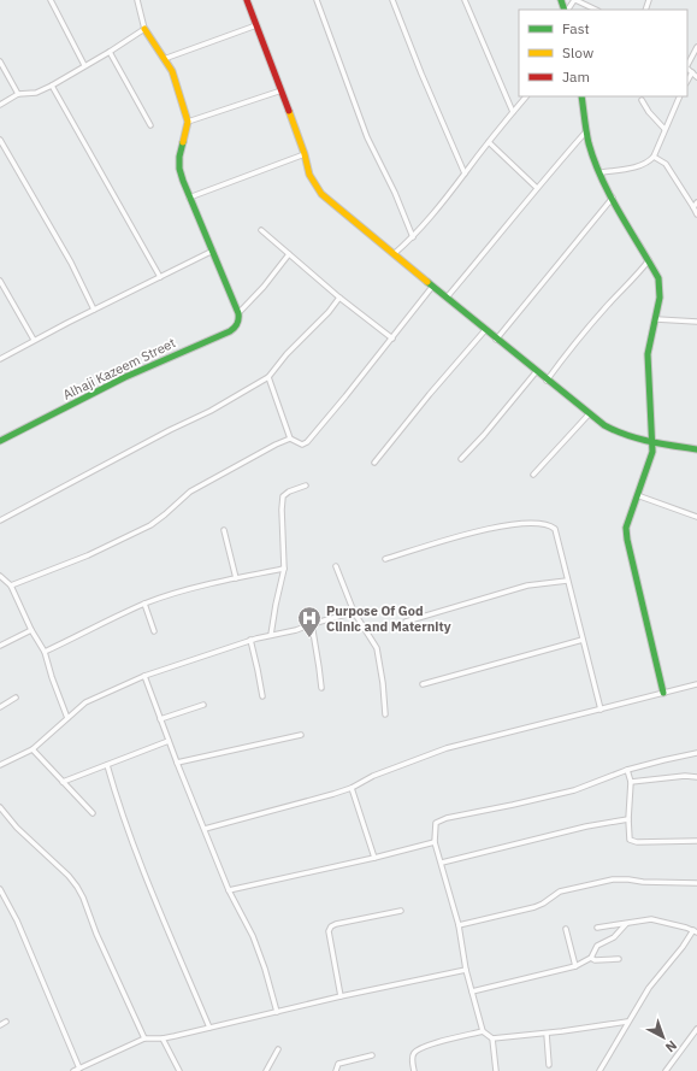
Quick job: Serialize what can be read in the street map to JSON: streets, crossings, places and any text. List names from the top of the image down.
{
  "streets": {
    "street": ["Alhaji Kazeem Street"]
  },
  "places": {
    "hospital": ["Purpose Of God Clinic and Maternity"]
  },
  "legend": ["Fast", "Slow", "Jam"],
  "north": "bottom right"
}
